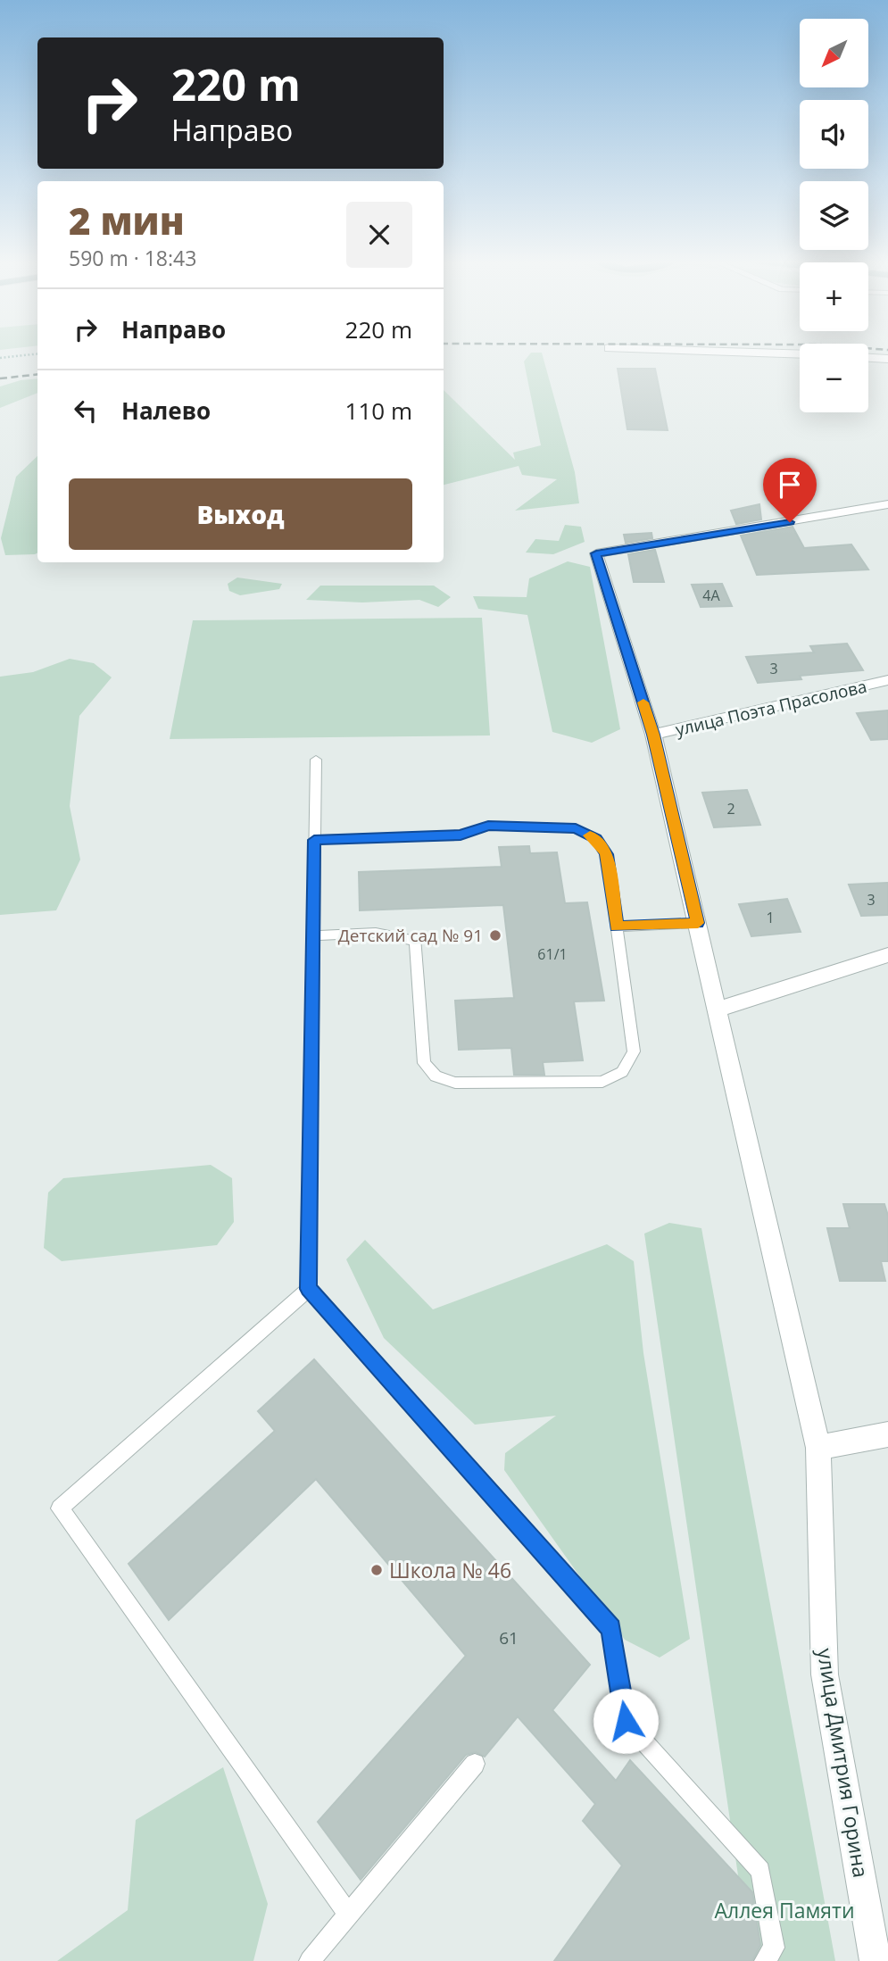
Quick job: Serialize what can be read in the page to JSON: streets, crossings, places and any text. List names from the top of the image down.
{
  "streets": {
    "street": ["улица Поэта Прасолова", "улица Дмитрия Горина"]
  },
  "crossings": [
    ["улица Поэта Прасолова", "улица Дмитрия Горина"]
  ],
  "parks": ["Аллея Памяти"],
  "places": ["Детский сад № 91", "Школа № 46"],
  "house_numbers": [
    "4А",
    "3",
    "2",
    "3",
    "1",
    "61/1",
    "61"
  ],
  "north": "bottom left",
  "page": {
    "map_buttons": ["+", "−"],
    "turn": ["220 m", "Направо"],
    "heading": ["2 мин", "590 m · 18:43"],
    "list": [
      {
        "name": "Направо",
        "value": "220 m"
      },
      {
        "name": "Налево",
        "value": "110 m"
      }
    ],
    "buttons": "Выход"
  }
}
